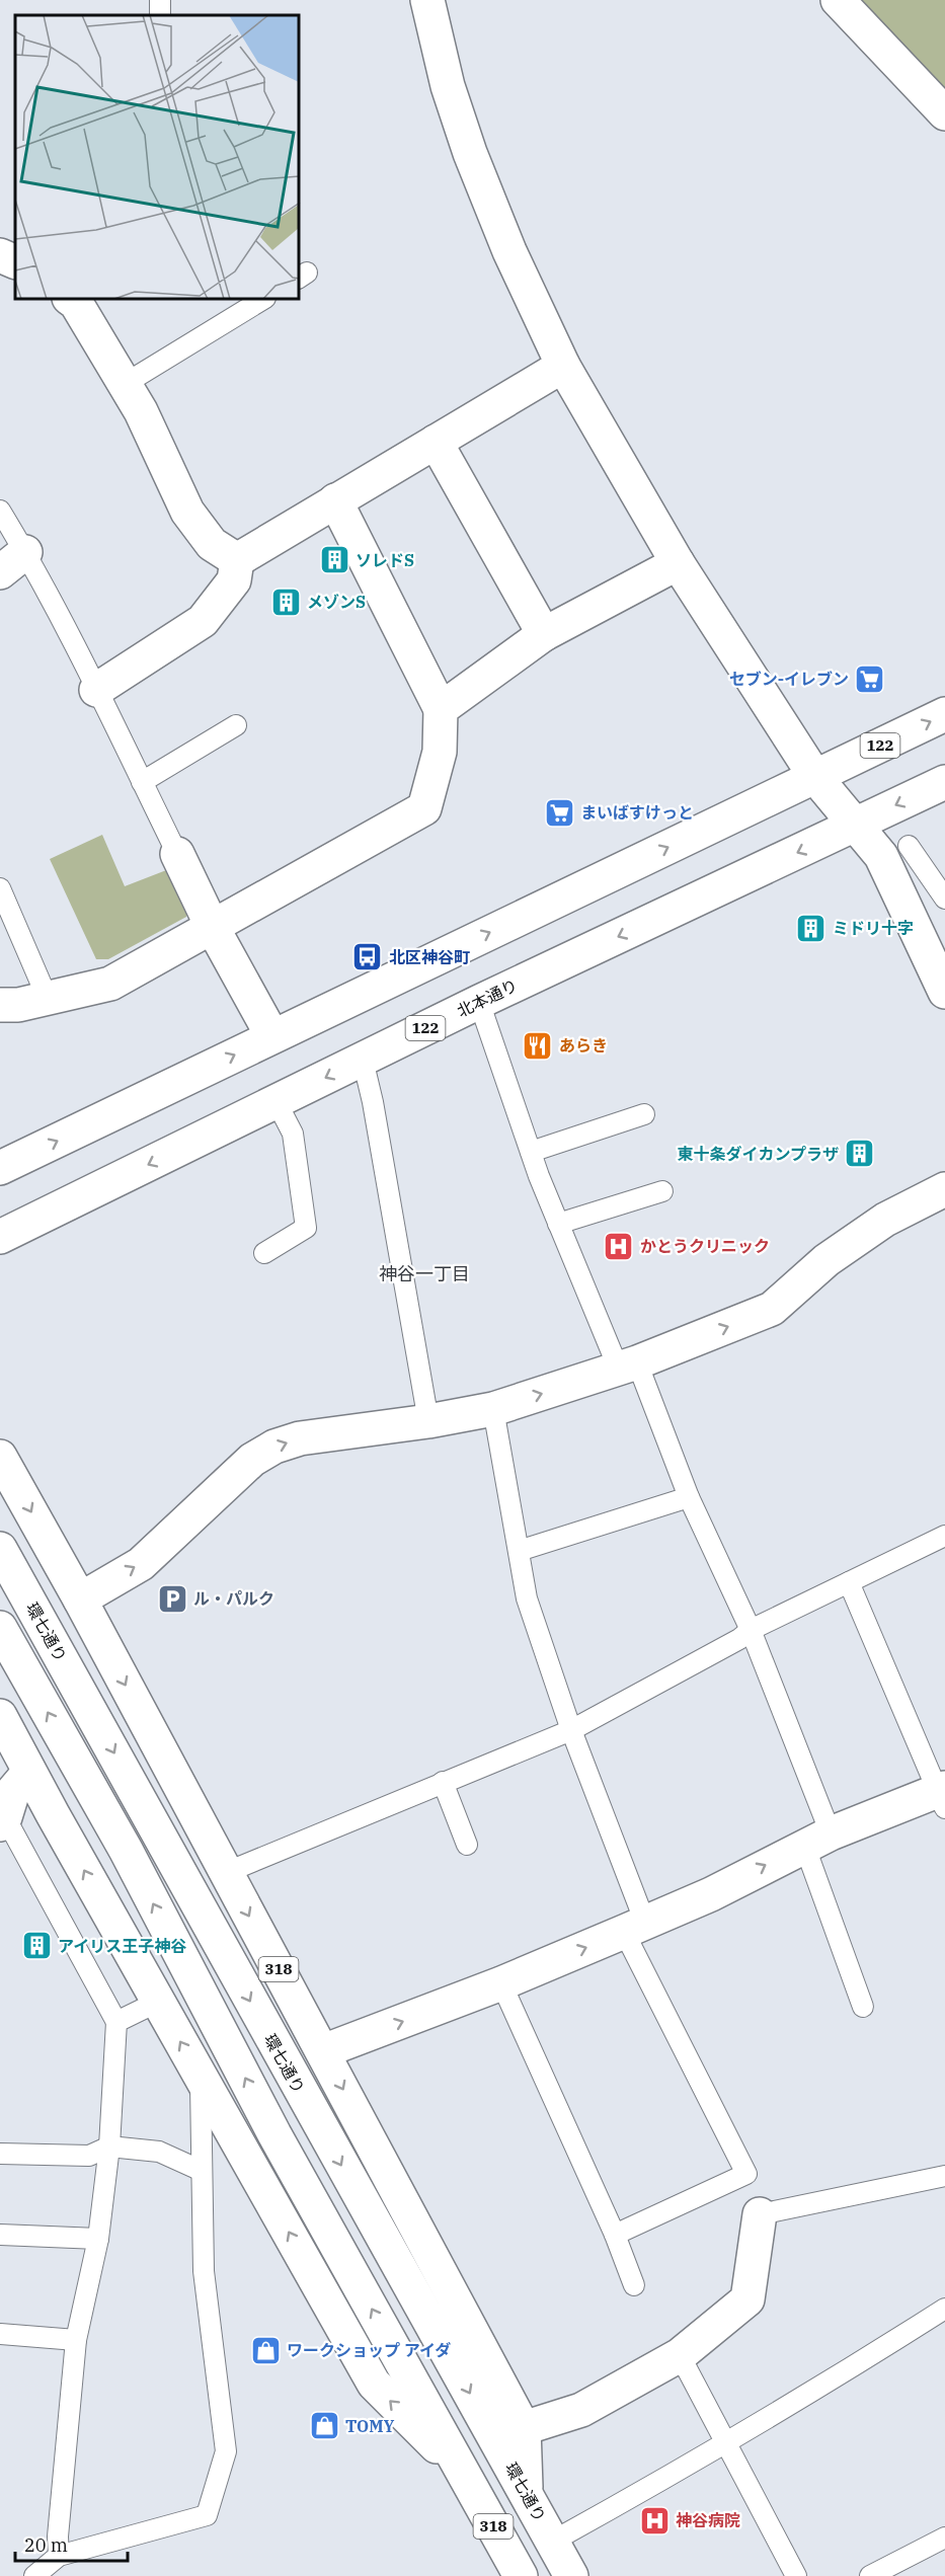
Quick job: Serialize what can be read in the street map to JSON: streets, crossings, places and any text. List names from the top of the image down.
{
  "streets": {
    "main road": [
      "122",
      "北本通り",
      "環七通り",
      "318"
    ]
  },
  "crossings": [
    ["環七通り", "318"]
  ],
  "districts": ["神谷一丁目"],
  "places": {
    "building": [
      "ソレドS",
      "メゾンS",
      "ミドリ十字",
      "東十条ダイカンプラザ",
      "アイリス王子神谷"
    ],
    "supermarket": ["セブン-イレブン", "まいばすけっと"],
    "bus stop": ["北区神谷町"],
    "restaurant": ["あらき"],
    "hospital": ["かとうクリニック", "神谷病院"],
    "parking": ["ル・パルク"],
    "shop": ["ワークショップ アイダ", "TOMY"]
  },
  "scale_bar": "20 m"
}
